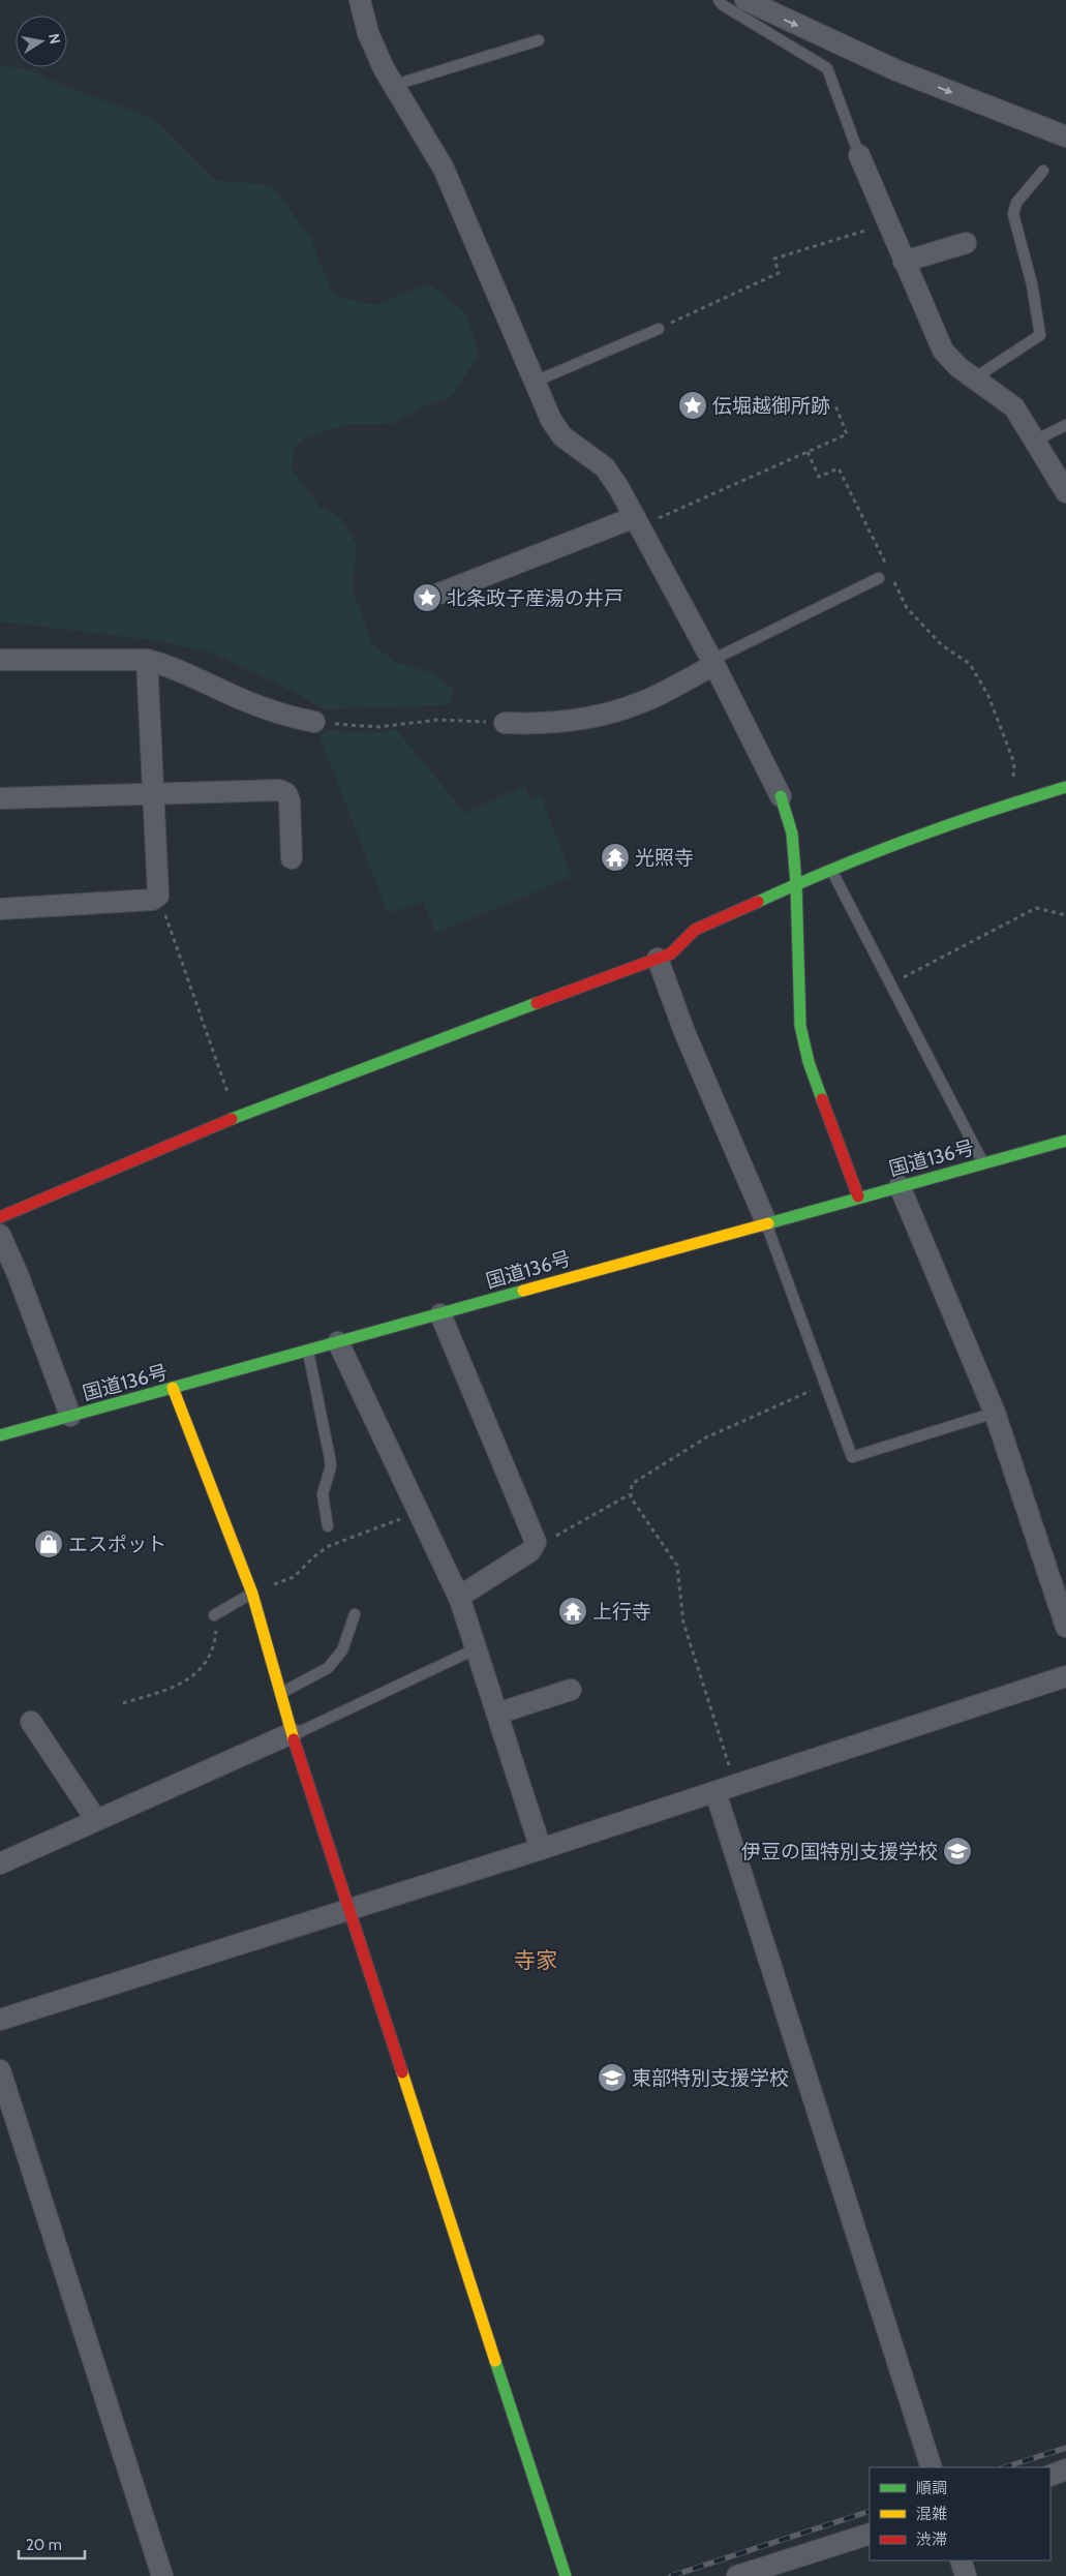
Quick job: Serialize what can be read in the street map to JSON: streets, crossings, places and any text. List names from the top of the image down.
{
  "streets": {
    "main road": ["国道136号"]
  },
  "districts": ["寺家"],
  "places": {
    "place": ["伝堀越御所跡", "北条政子産湯の井戸"],
    "temple": ["光照寺", "上行寺"],
    "shop": ["エスポット"],
    "school or university": ["伊豆の国特別支援学校", "東部特別支援学校"]
  },
  "legend": ["順調", "混雑", "渋滞"],
  "scale_bar": "20 m",
  "north": "right"
}
